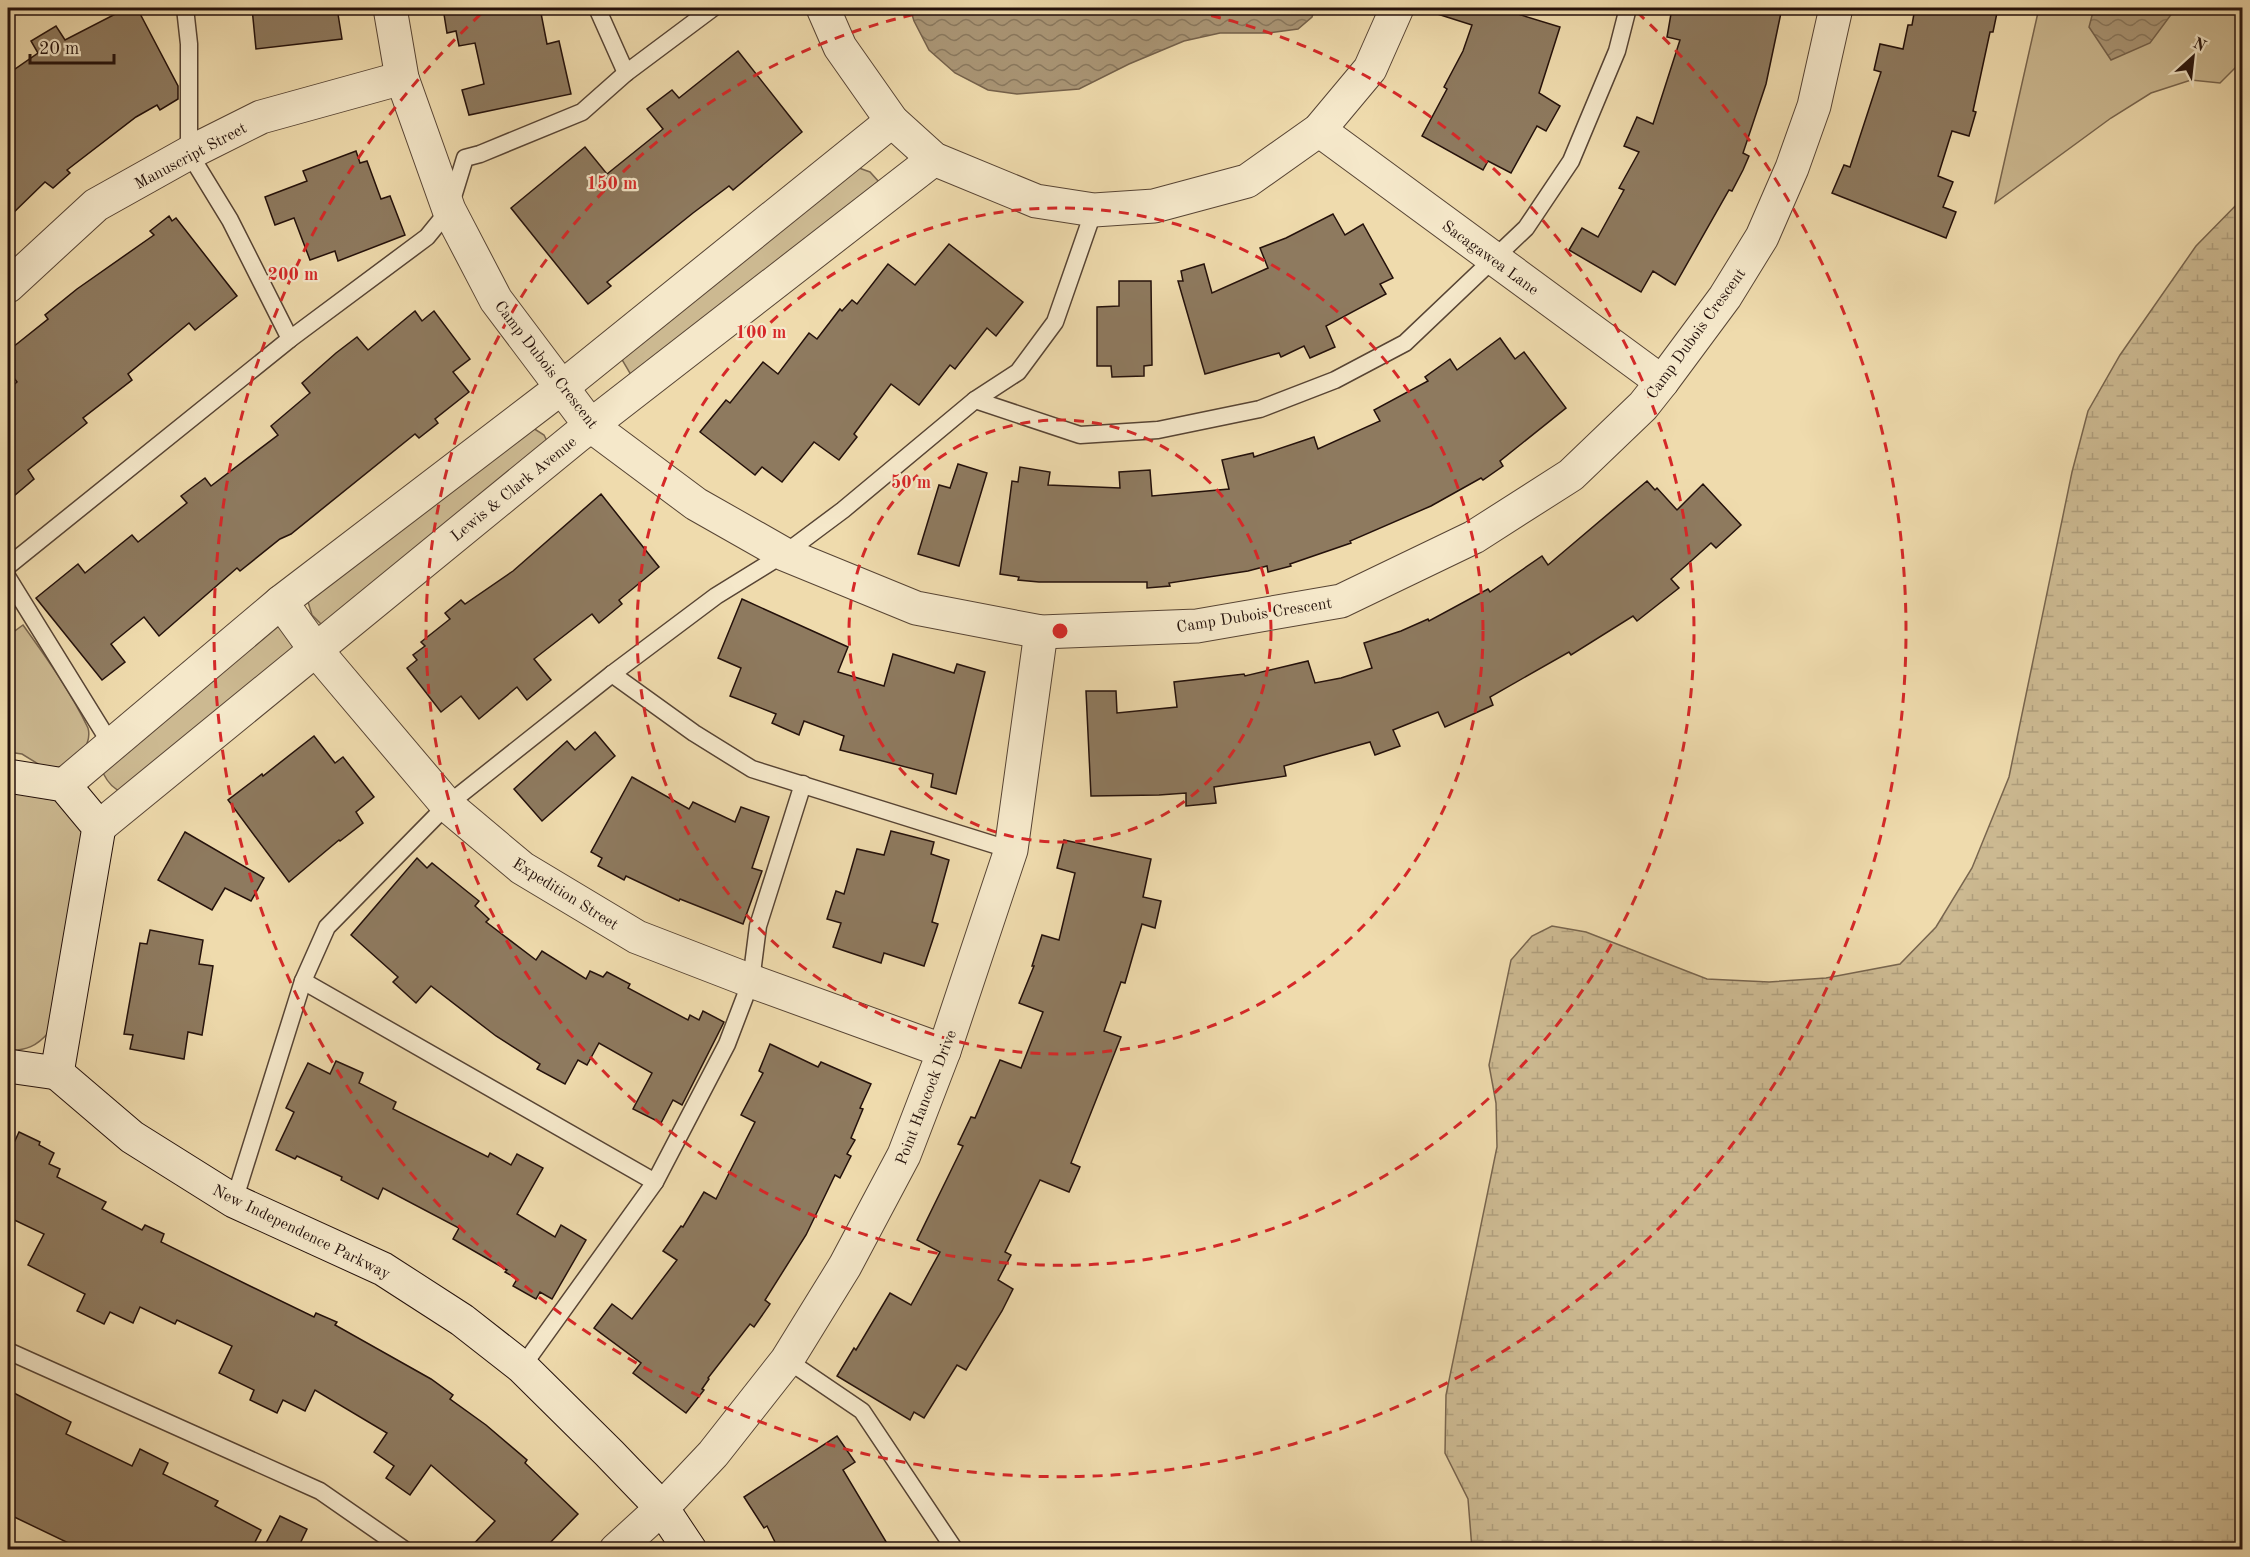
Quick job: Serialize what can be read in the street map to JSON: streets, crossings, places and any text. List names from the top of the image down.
{
  "streets": {
    "street": [
      "Manuscript Street",
      "Sacagawea Lane",
      "Camp Dubois Crescent",
      "Lewis & Clark Avenue",
      "Expedition Street",
      "Point Hancock Drive",
      "New Independence Parkway"
    ]
  },
  "crossings": [
    ["Manuscript Street", "Camp Dubois Crescent"],
    ["Sacagawea Lane", "Camp Dubois Crescent"],
    ["Camp Dubois Crescent", "Lewis & Clark Avenue"],
    ["Camp Dubois Crescent", "Point Hancock Drive"],
    ["Lewis & Clark Avenue", "Expedition Street"],
    ["Expedition Street", "Point Hancock Drive"],
    ["Point Hancock Drive", "New Independence Parkway"]
  ],
  "scale_bar": "20 m",
  "north": "top right",
  "rings": [
    "150 m",
    "200 m",
    "100 m",
    "50 m"
  ]
}
